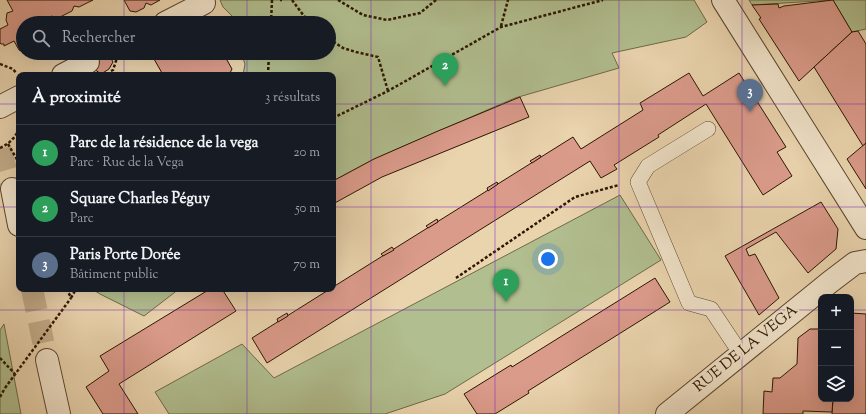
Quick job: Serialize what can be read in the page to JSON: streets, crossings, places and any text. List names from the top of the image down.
{
  "streets": {
    "street": ["RUE DE LA VEGA"]
  },
  "page": {
    "search": "Rechercher",
    "pins": ["2", "3", "1"],
    "heading": ["À proximité", "3 résultats"],
    "list": [
      {
        "mark": "1",
        "name": "Parc de la résidence de la vega",
        "note": "Parc · Rue de la Vega",
        "value": "20 m"
      },
      {
        "mark": "2",
        "name": "Square Charles Péguy",
        "note": "Parc",
        "value": "50 m"
      },
      {
        "mark": "3",
        "name": "Paris Porte Dorée",
        "note": "Bâtiment public",
        "value": "70 m"
      }
    ],
    "map_buttons": ["+", "−"]
  }
}
